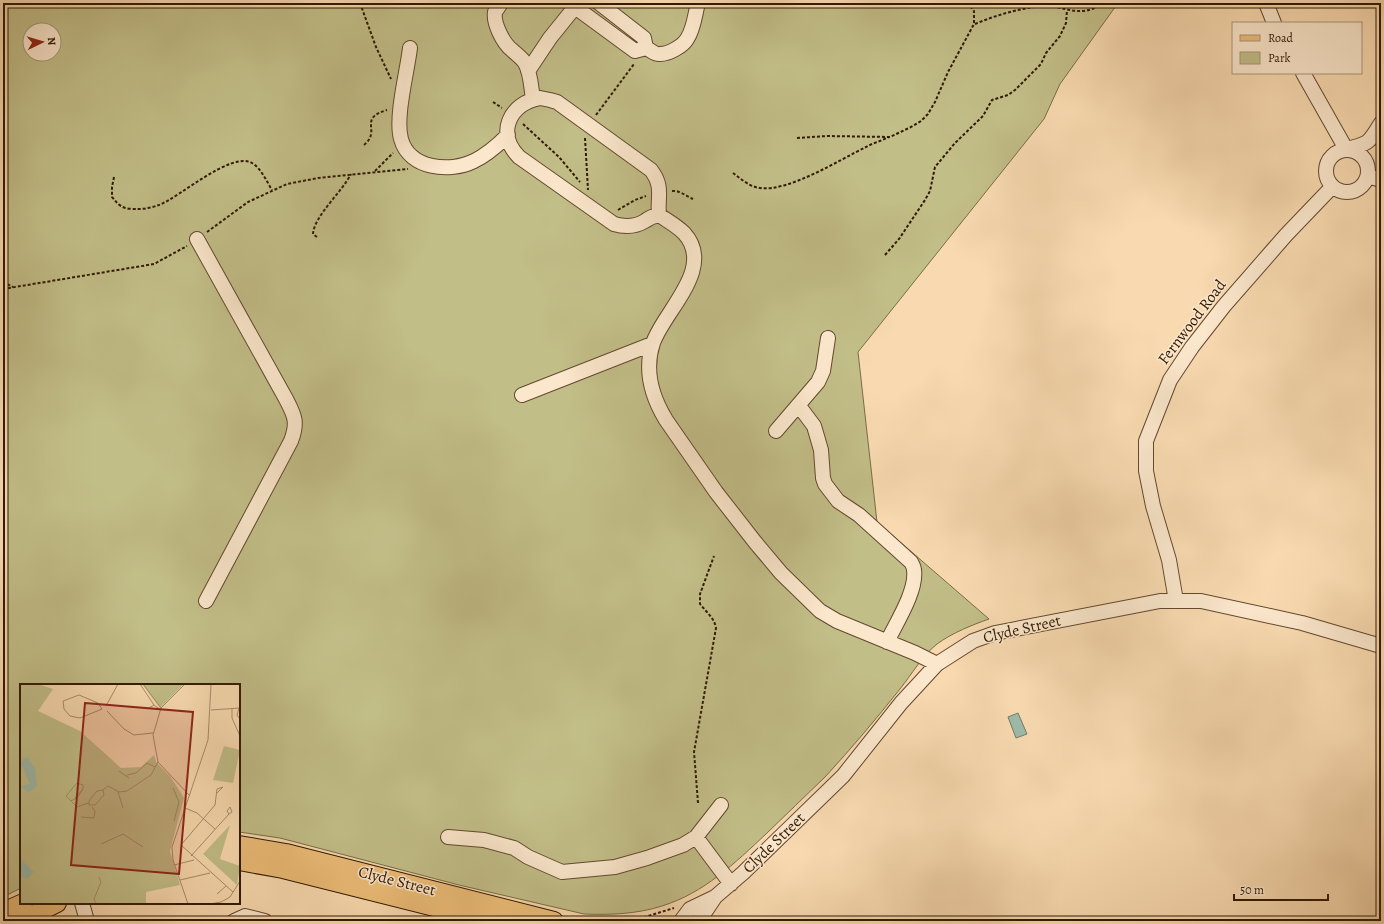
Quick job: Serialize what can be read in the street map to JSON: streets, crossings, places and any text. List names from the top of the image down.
{
  "streets": {
    "main road": ["Clyde Street"],
    "street": ["Fernwood Road"]
  },
  "crossings": [
    ["Fernwood Road", "Clyde Street"]
  ],
  "legend": ["Road", "Park"],
  "scale_bar": "50 m",
  "north": "right"
}
